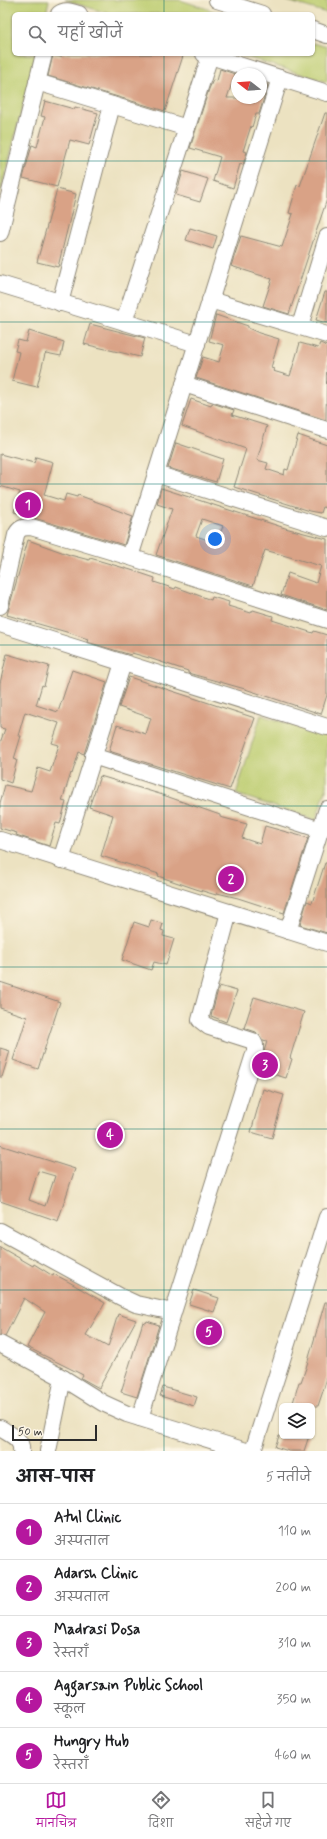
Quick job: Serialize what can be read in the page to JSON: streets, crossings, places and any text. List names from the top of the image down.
{
  "scale_bar": "50 m",
  "north": "left",
  "page": {
    "search": "यहाँ खोजें",
    "pins": [
      "1",
      "2",
      "3",
      "4",
      "5"
    ],
    "scale": "50 m",
    "heading": ["आस-पास", "5 नतीजे"],
    "list": [
      {
        "mark": "1",
        "name": "Atul Clinic",
        "note": "अस्पताल",
        "value": "110 m"
      },
      {
        "mark": "2",
        "name": "Adarsh Clinic",
        "note": "अस्पताल",
        "value": "200 m"
      },
      {
        "mark": "3",
        "name": "Madrasi Dosa",
        "note": "रेस्तराँ",
        "value": "310 m"
      },
      {
        "mark": "4",
        "name": "Aggarsain Public School",
        "note": "स्कूल",
        "value": "350 m"
      },
      {
        "mark": "5",
        "name": "Hungry Hub",
        "note": "रेस्तराँ",
        "value": "460 m"
      }
    ],
    "nav": ["मानचित्र", "दिशा", "सहेजे गए"]
  }
}
